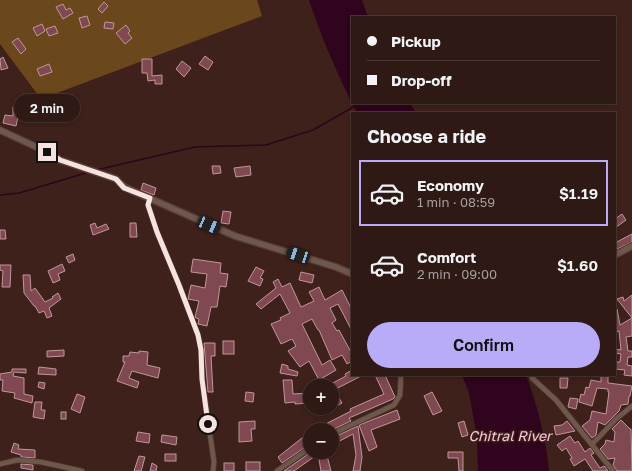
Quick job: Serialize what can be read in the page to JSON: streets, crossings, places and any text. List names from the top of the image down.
{
  "water": ["Chitral River"],
  "page": {
    "banner": ["Pickup", "Drop-off"],
    "bubble": "2 min",
    "heading": "Choose a ride",
    "list": [
      {
        "name": "Economy",
        "note": "1 min · 08:59",
        "value": "$1.19"
      },
      {
        "name": "Comfort",
        "note": "2 min · 09:00",
        "value": "$1.60"
      }
    ],
    "buttons": "Confirm",
    "map_buttons": ["+", "−"]
  }
}
